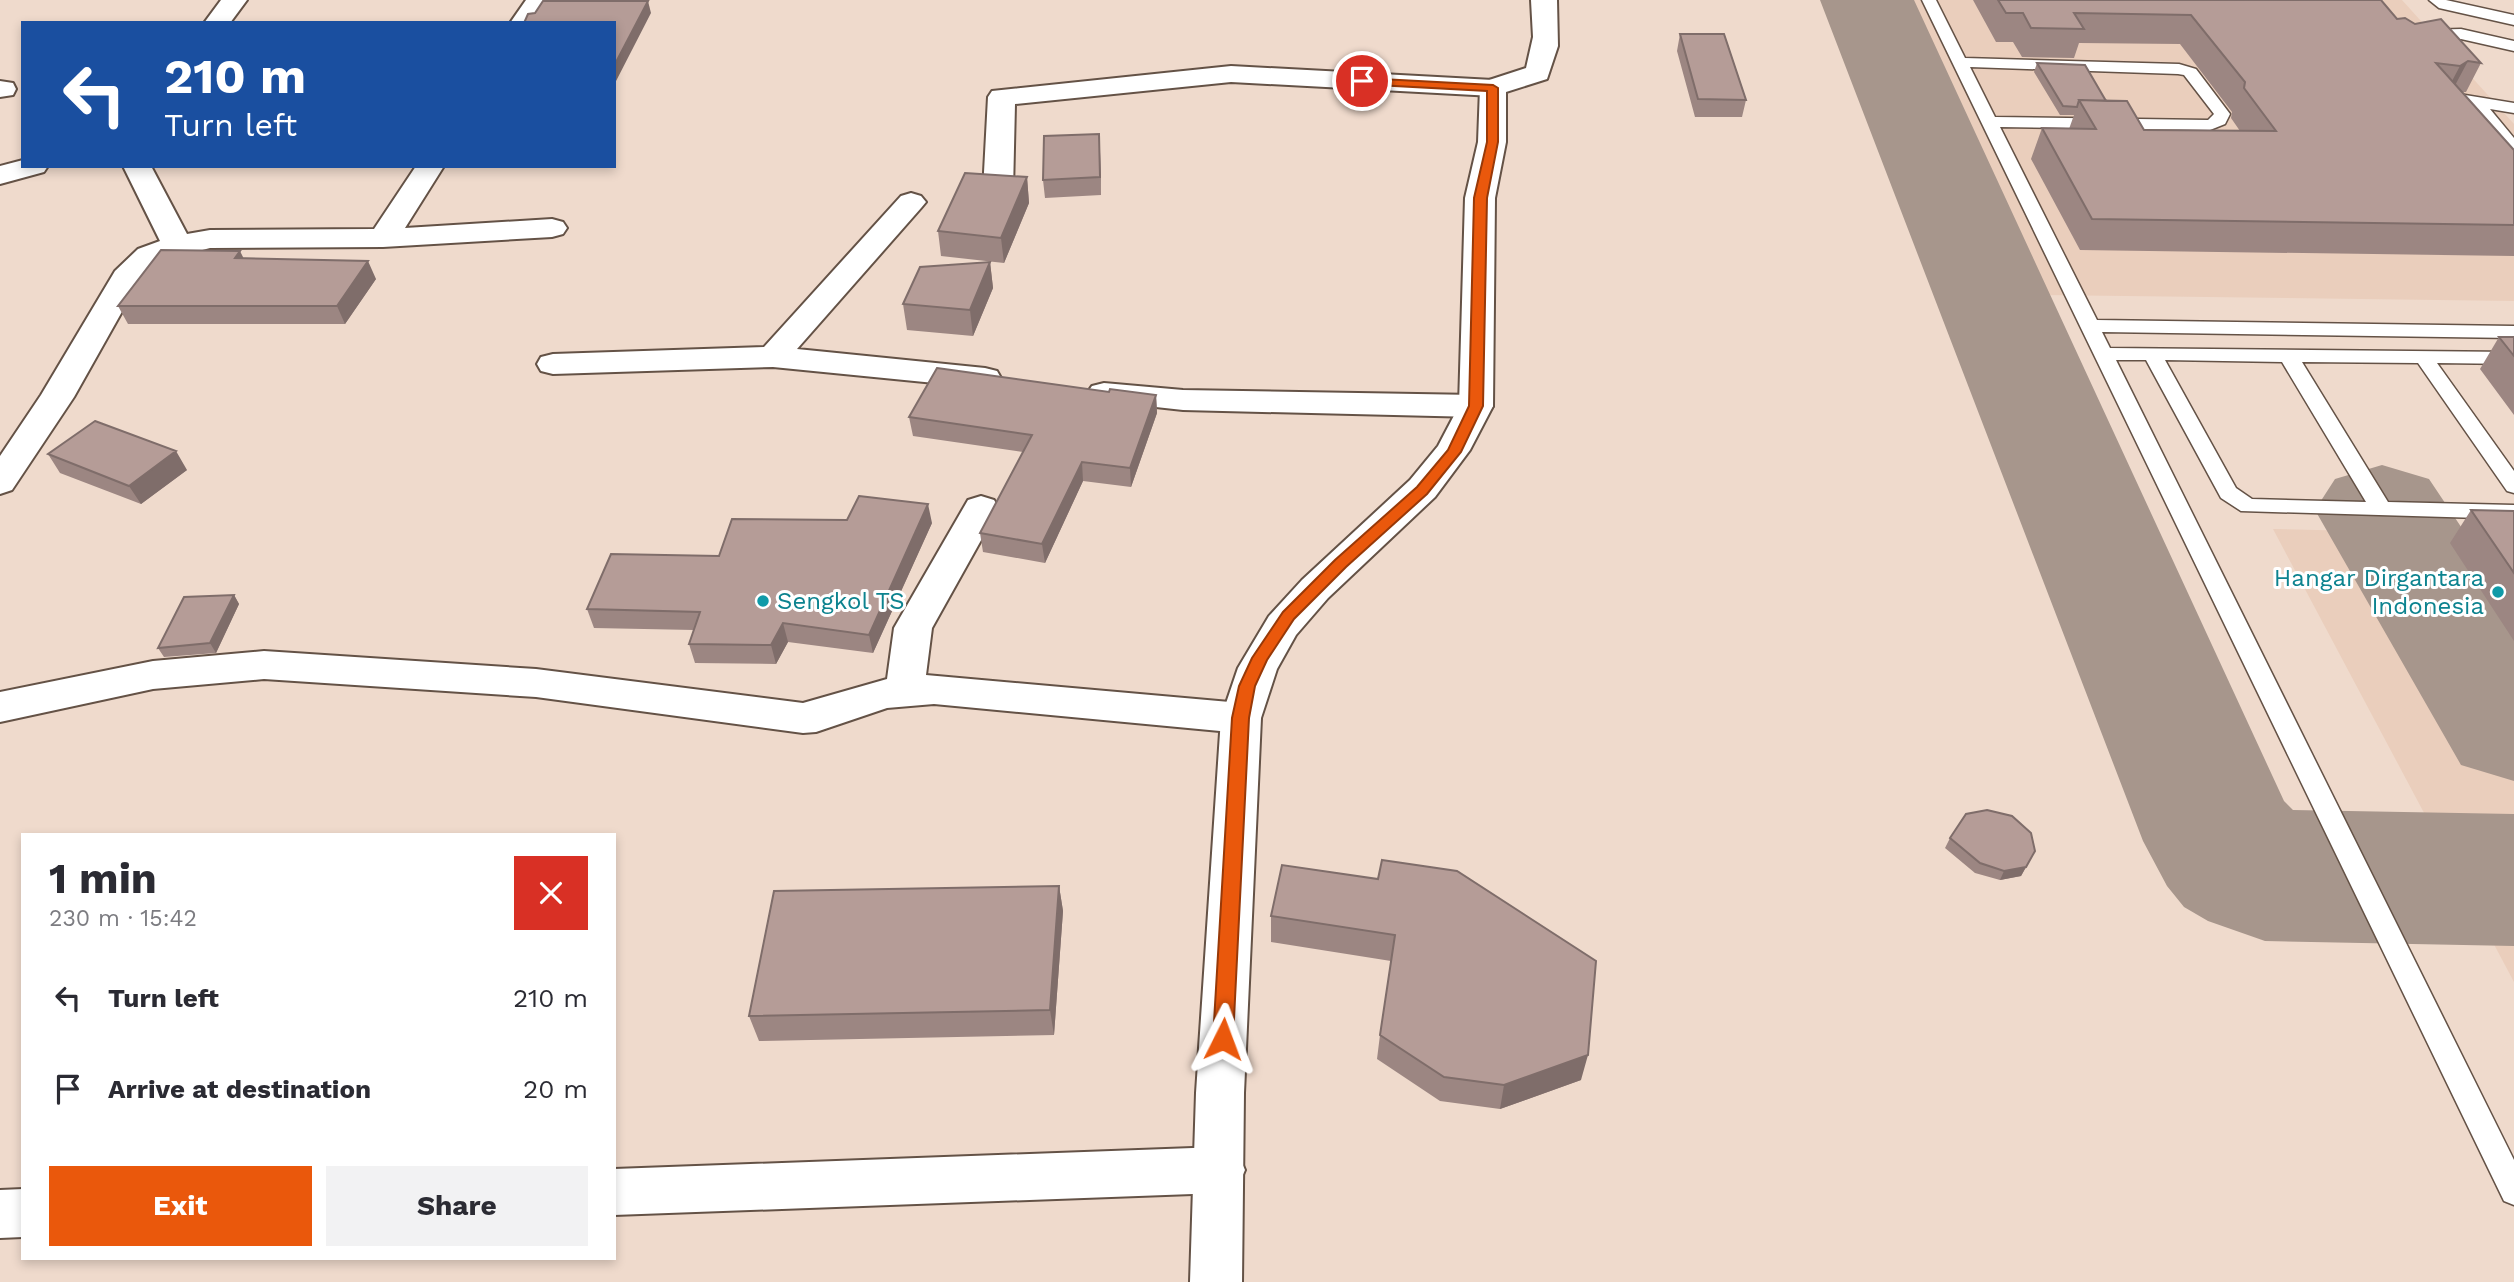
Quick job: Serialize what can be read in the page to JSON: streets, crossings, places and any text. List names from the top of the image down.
{
  "places": ["Hangar Dirgantara Indonesia", "Sengkol TS"],
  "page": {
    "turn": ["210 m", "Turn left"],
    "heading": ["1 min", "230 m · 15:42"],
    "list": [
      {
        "name": "Turn left",
        "value": "210 m"
      },
      {
        "name": "Arrive at destination",
        "value": "20 m"
      }
    ],
    "buttons": ["Exit", "Share"]
  }
}
